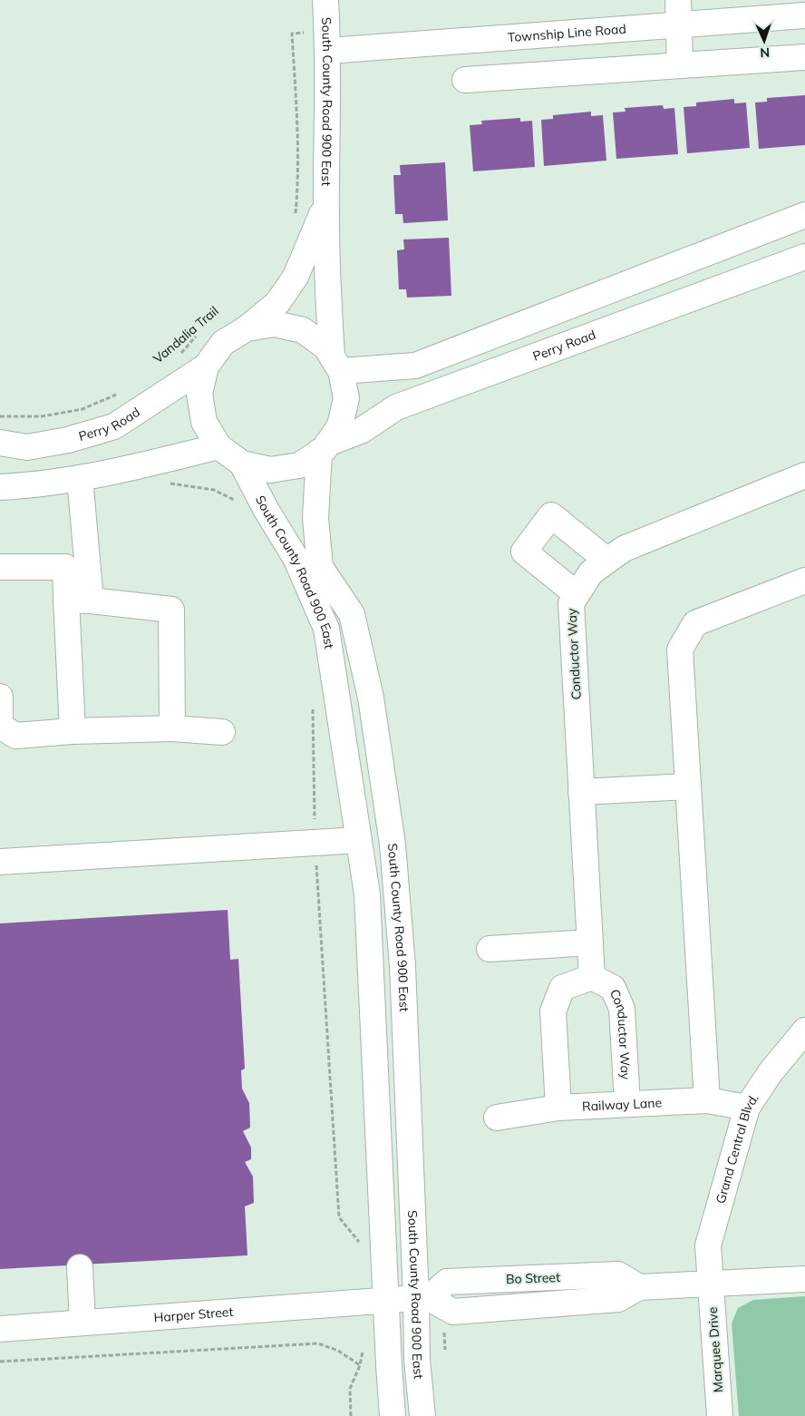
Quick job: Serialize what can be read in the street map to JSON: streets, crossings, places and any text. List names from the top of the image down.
{
  "streets": {
    "street": [
      "Township Line Road",
      "South County Road 900 East",
      "Perry Road",
      "Conductor Way",
      "Railway Lane",
      "Grand Central Blvd.",
      "Bo Street",
      "Harper Street",
      "Marquee Drive"
    ],
    "path": ["Vandalia Trail"]
  },
  "crossings": [
    ["Township Line Road", "South County Road 900 East"],
    ["South County Road 900 East", "Perry Road"],
    ["South County Road 900 East", "Bo Street"],
    ["South County Road 900 East", "Harper Street"],
    ["Conductor Way", "Railway Lane"],
    ["Railway Lane", "Grand Central Blvd."],
    ["Grand Central Blvd.", "Bo Street"],
    ["Grand Central Blvd.", "Marquee Drive"],
    ["Bo Street", "Harper Street"],
    ["Bo Street", "Marquee Drive"]
  ],
  "north": "bottom"
}
